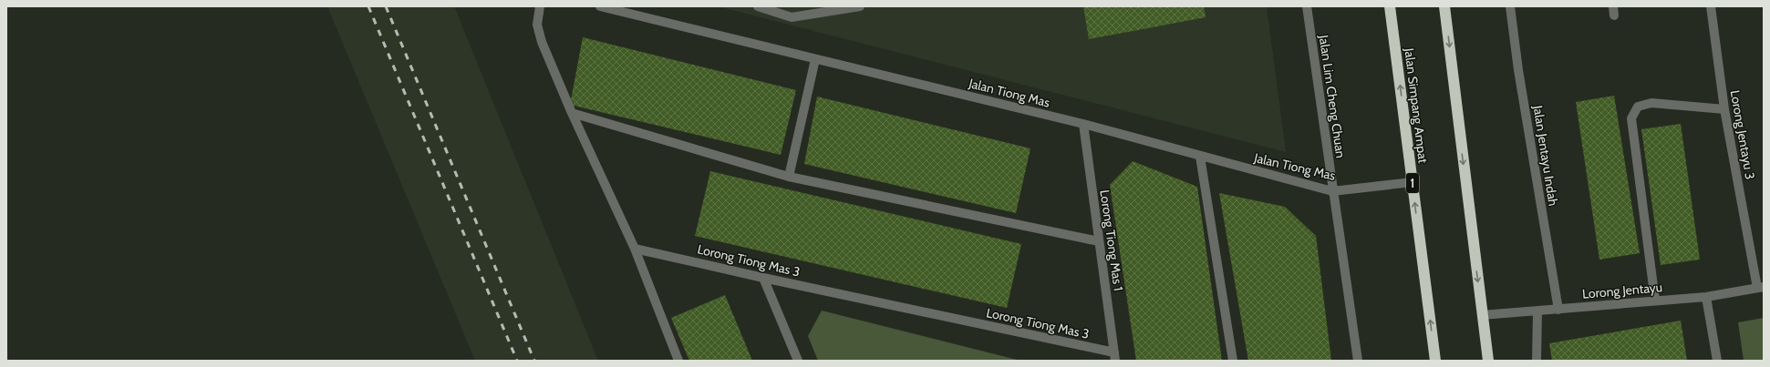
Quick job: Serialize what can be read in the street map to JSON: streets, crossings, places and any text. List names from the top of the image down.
{
  "streets": {
    "highway": ["Jalan Simpang Ampat", "1"],
    "street": [
      "Jalan Tiong Mas",
      "Jalan Lim Cheng Chuan",
      "Lorong Jentayu 3",
      "Jalan Jentayu Indah",
      "Lorong Tiong Mas 1",
      "Lorong Tiong Mas 3",
      "Lorong Jentayu"
    ]
  },
  "crossings": [
    ["Jalan Tiong Mas", "Jalan Lim Cheng Chuan"],
    ["Jalan Tiong Mas", "Jalan Simpang Ampat"],
    ["Jalan Tiong Mas", "Lorong Tiong Mas 1"],
    ["Lorong Jentayu 3", "Lorong Jentayu"],
    ["Jalan Jentayu Indah", "Lorong Jentayu"],
    ["Lorong Tiong Mas 1", "Lorong Tiong Mas 3"]
  ]
}
